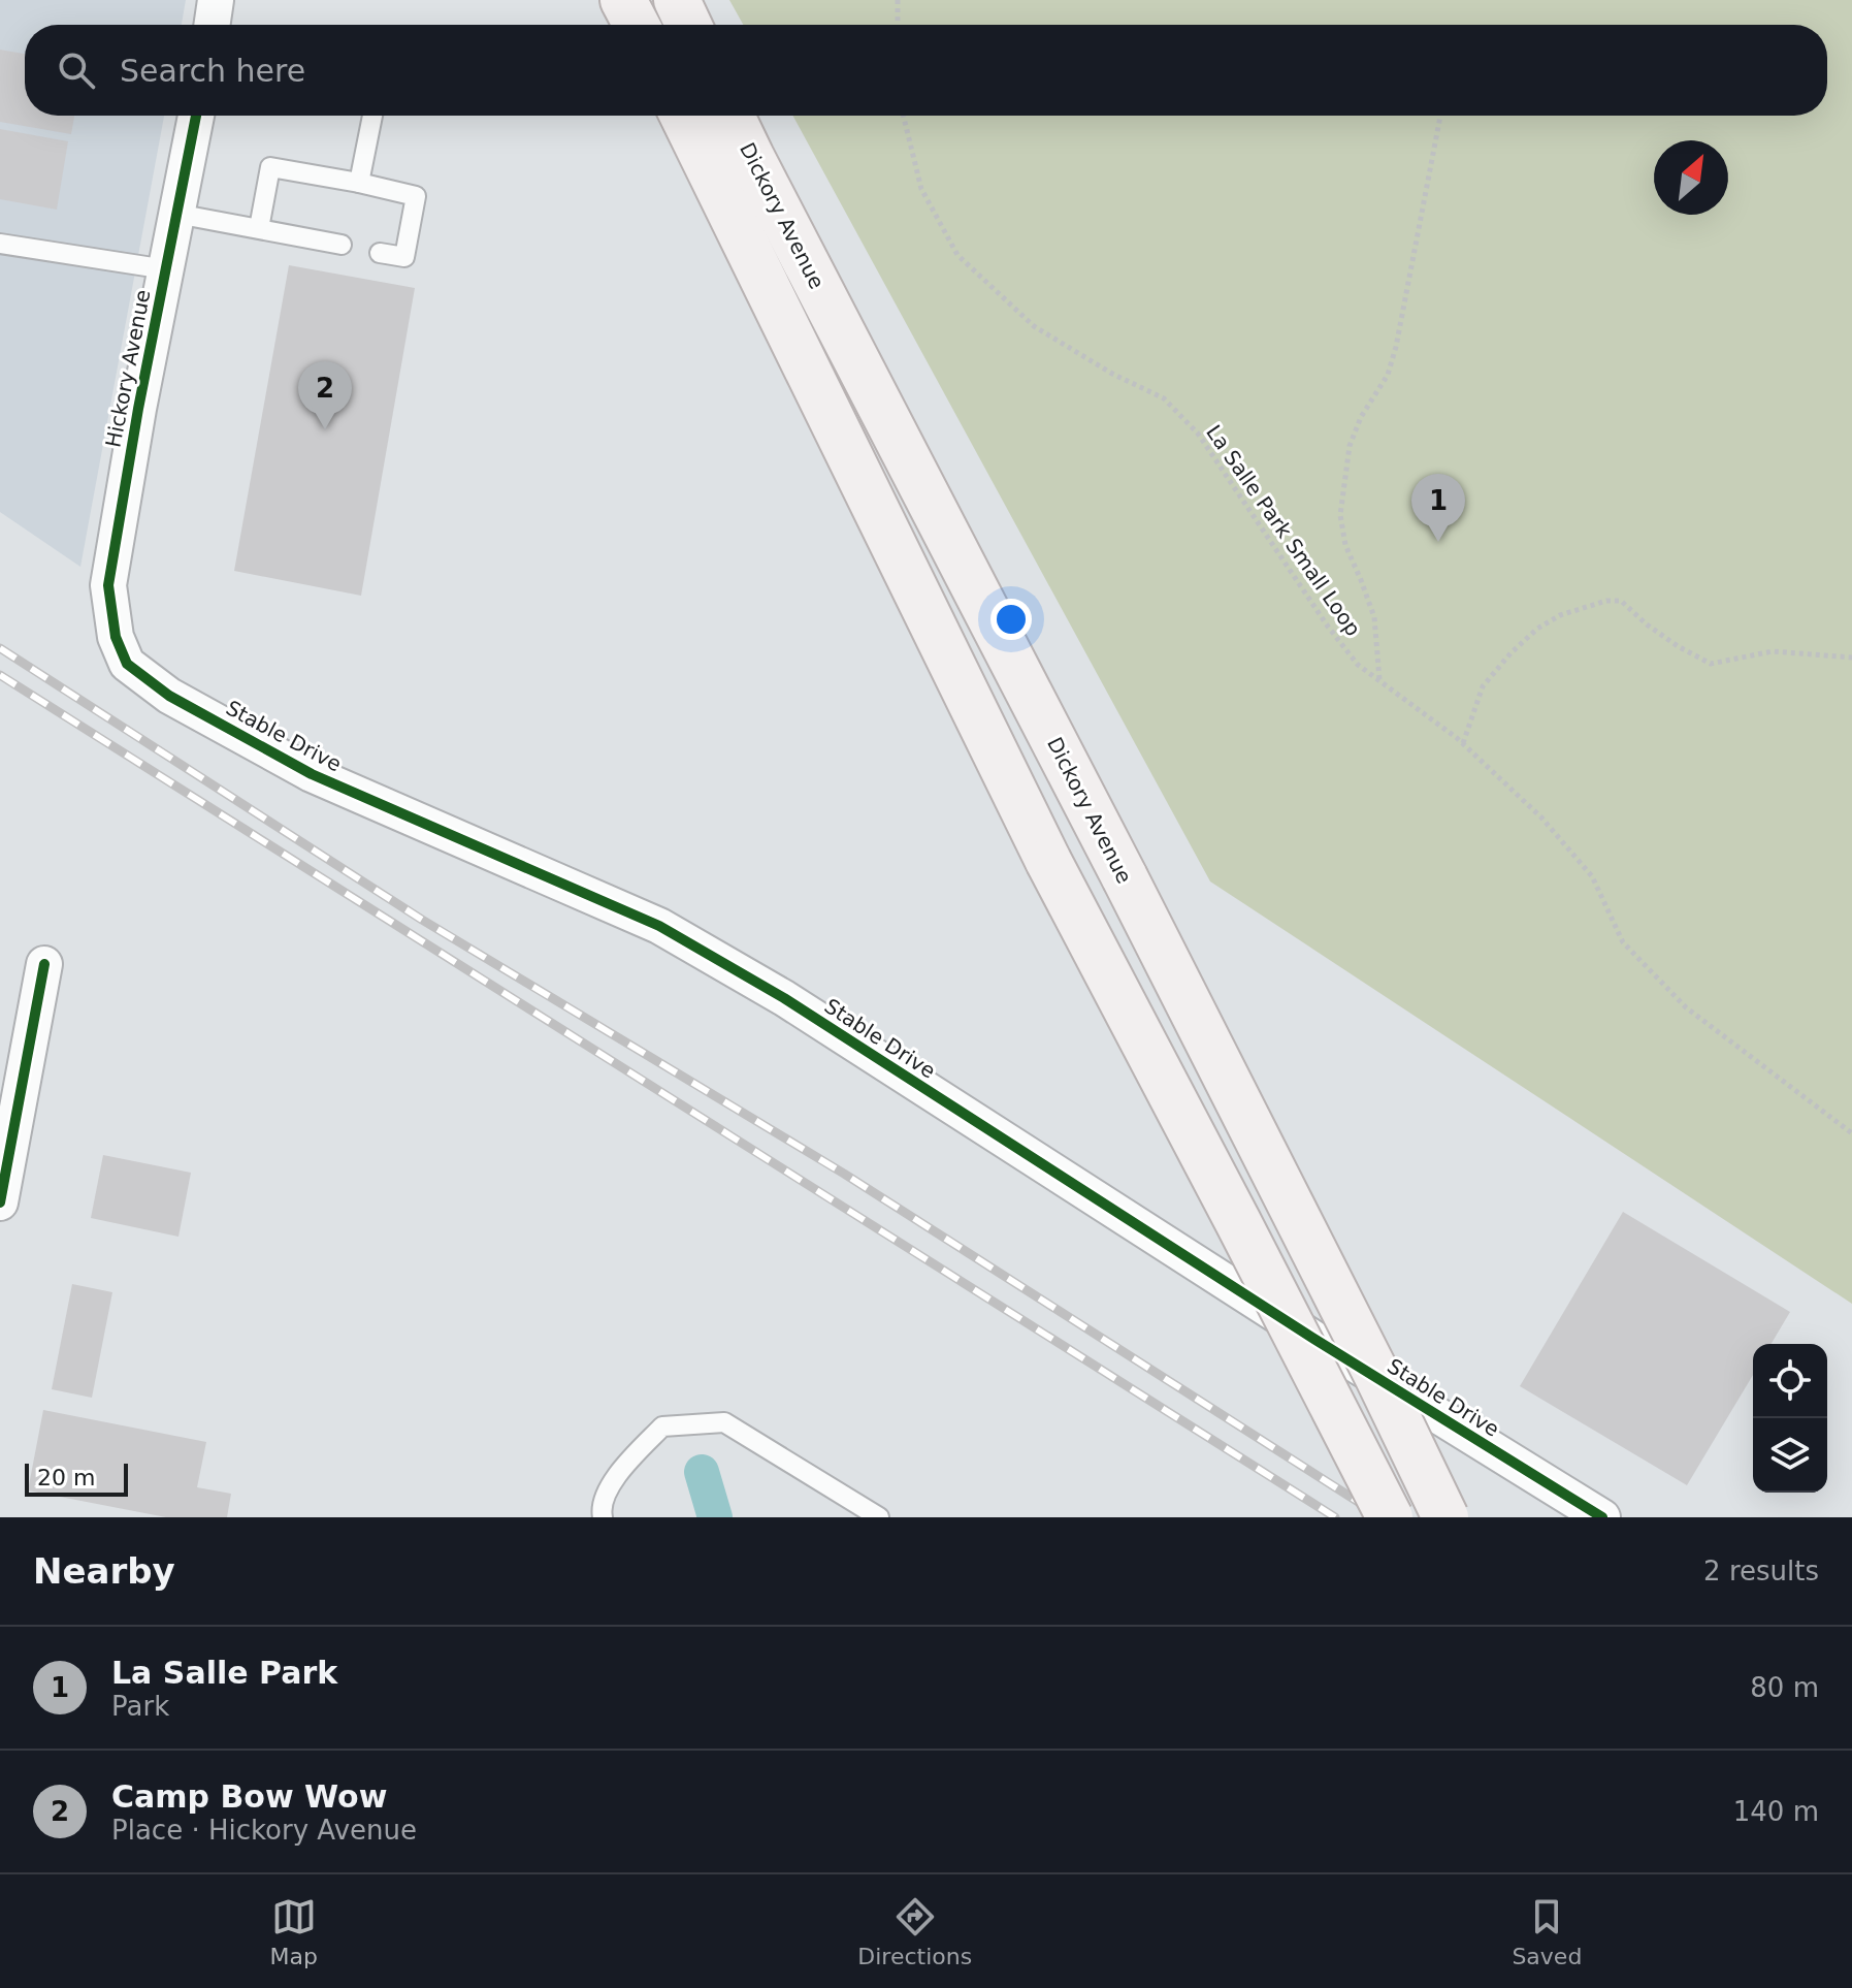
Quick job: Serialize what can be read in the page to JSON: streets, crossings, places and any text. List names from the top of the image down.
{
  "streets": {
    "main road": ["Dickory Avenue"],
    "street": ["Hickory Avenue", "Stable Drive"],
    "path": ["La Salle Park Small Loop"]
  },
  "crossings": [
    ["Hickory Avenue", "Stable Drive"]
  ],
  "scale_bar": "20 m",
  "north": "top right",
  "page": {
    "search": "Search here",
    "pins": ["2", "1"],
    "scale": "20 m",
    "heading": ["Nearby", "2 results"],
    "list": [
      {
        "mark": "1",
        "name": "La Salle Park",
        "note": "Park",
        "value": "80 m"
      },
      {
        "mark": "2",
        "name": "Camp Bow Wow",
        "note": "Place · Hickory Avenue",
        "value": "140 m"
      }
    ],
    "nav": ["Map", "Directions", "Saved"]
  }
}
